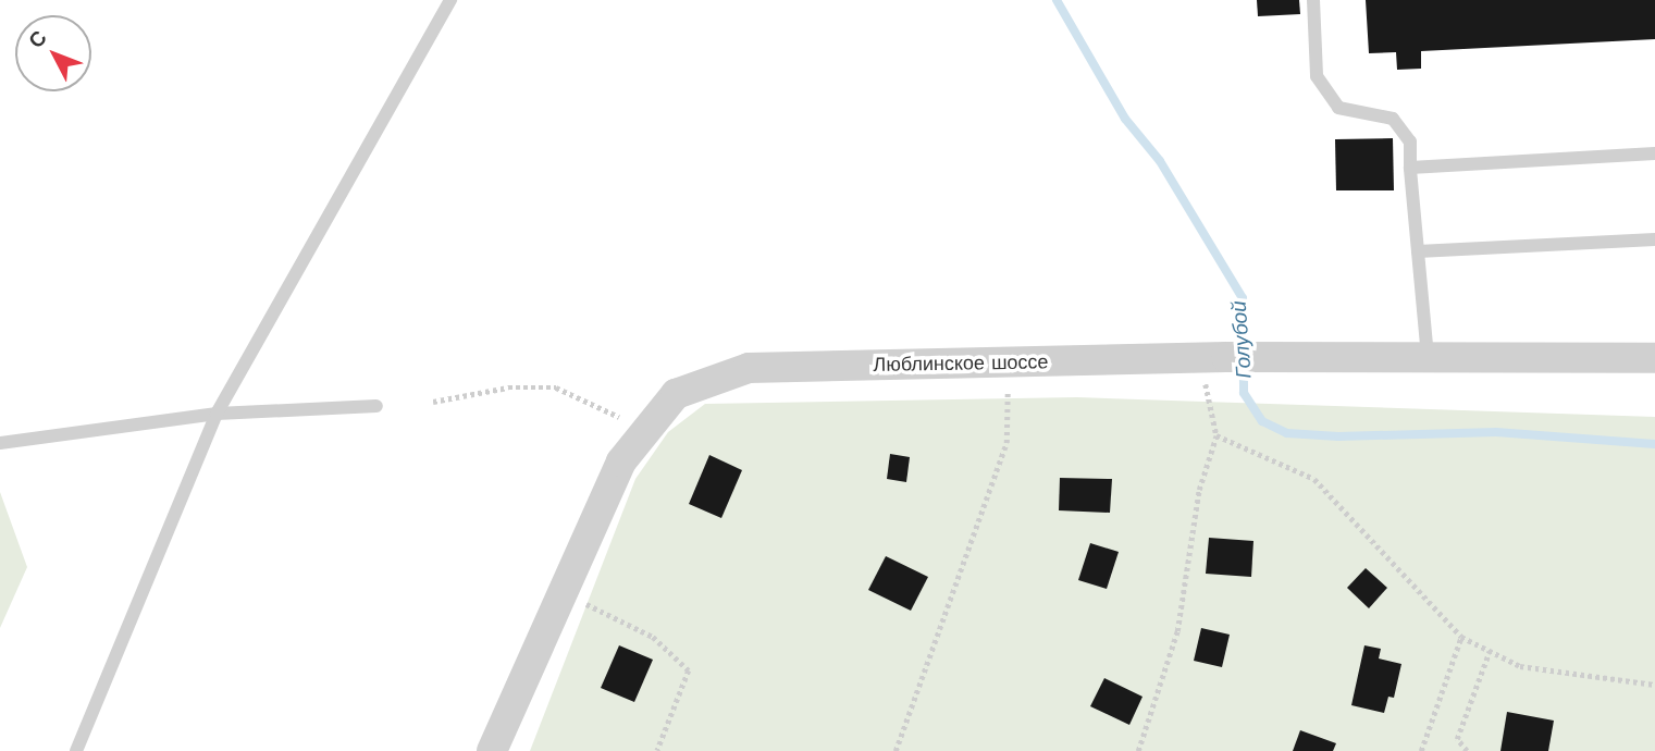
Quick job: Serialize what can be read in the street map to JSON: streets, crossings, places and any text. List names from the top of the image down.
{
  "streets": {
    "street": ["Люблинское шоссе"]
  },
  "water": ["Голубой"],
  "north": "top left"
}
